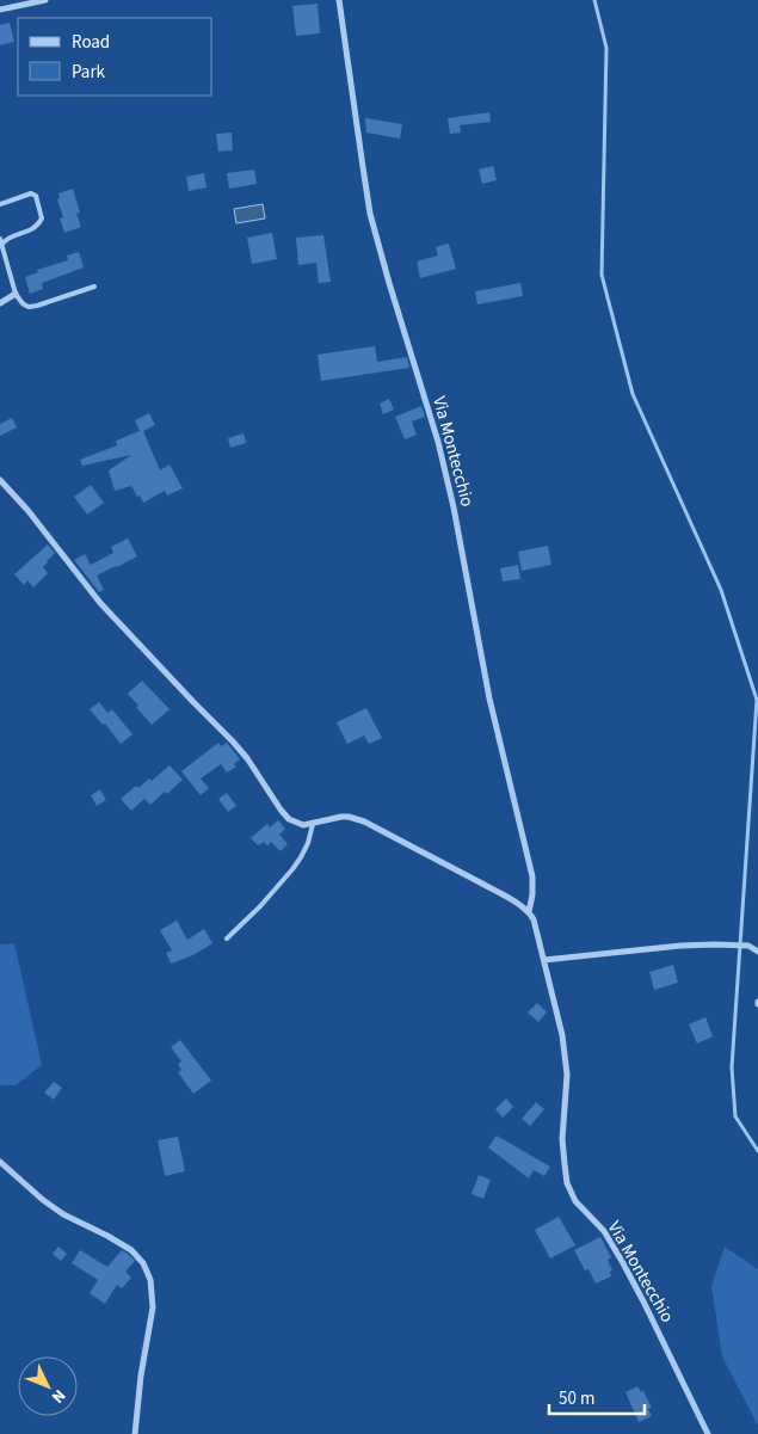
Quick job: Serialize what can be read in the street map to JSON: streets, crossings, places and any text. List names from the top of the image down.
{
  "streets": {
    "street": ["Via Montecchio"]
  },
  "legend": ["Road", "Park"],
  "scale_bar": "50 m",
  "north": "bottom right"
}
